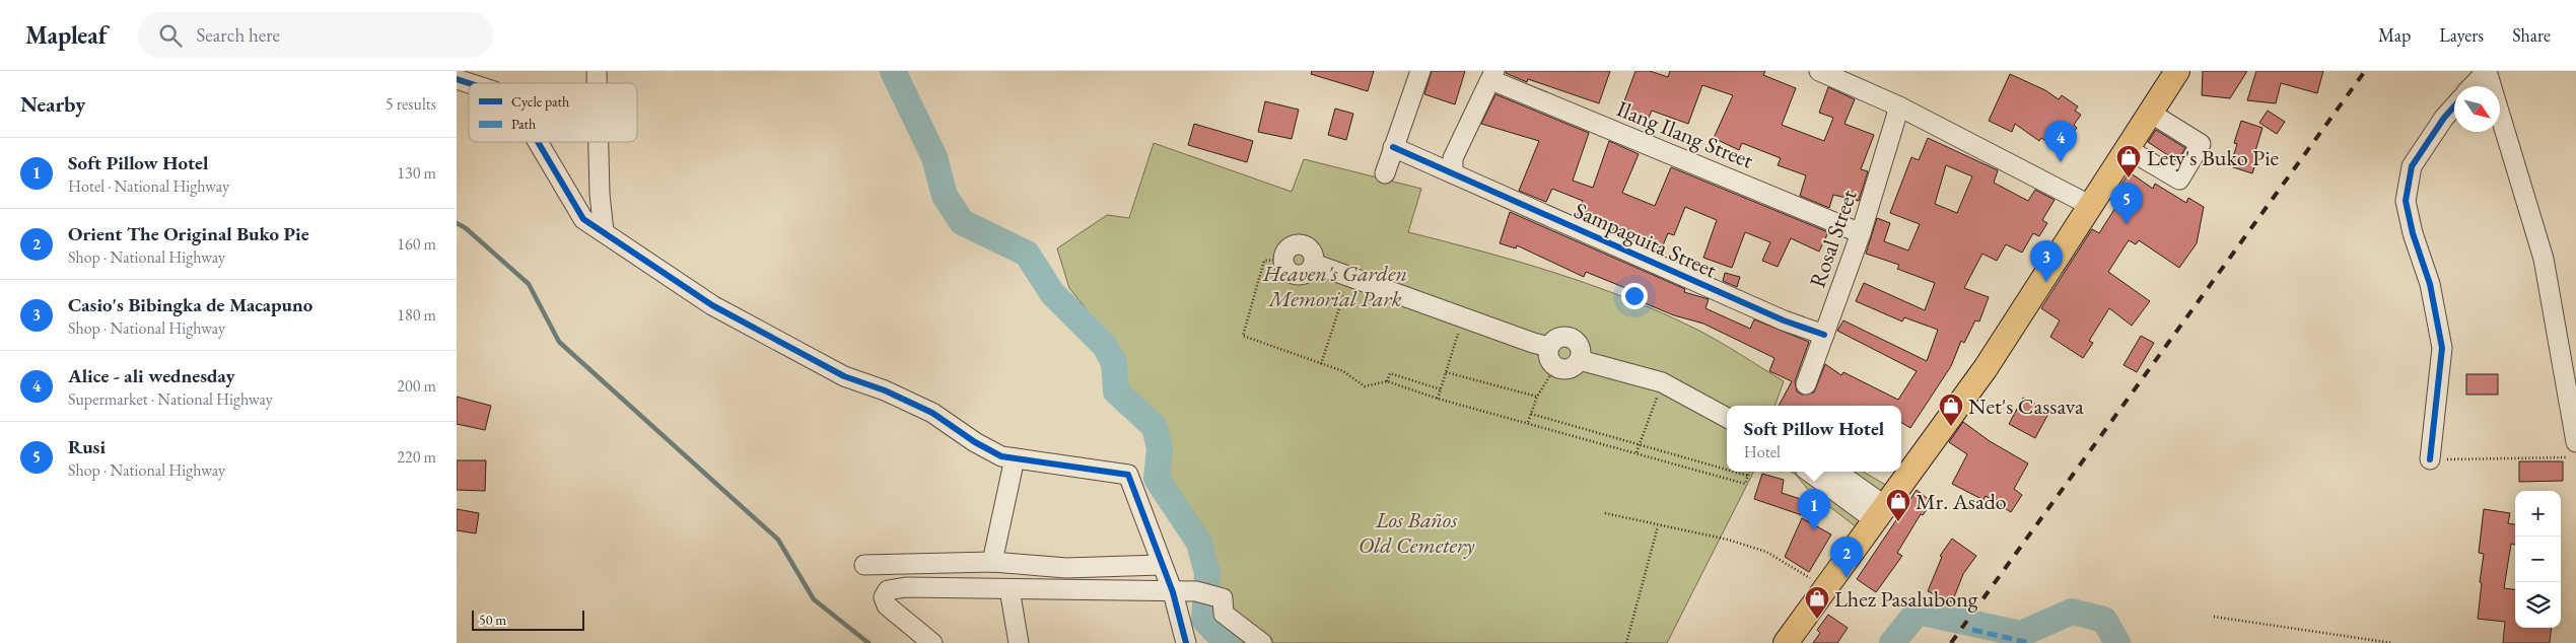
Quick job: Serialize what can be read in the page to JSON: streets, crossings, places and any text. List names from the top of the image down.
{
  "streets": {
    "street": ["Ilang Ilang Street", "Rosal Street", "Sampaguita Street"]
  },
  "crossings": [
    ["Ilang Ilang Street", "Rosal Street"],
    ["Rosal Street", "Sampaguita Street"]
  ],
  "parks": ["Heaven's Garden Memorial Park", "Los Baños Old Cemetery"],
  "places": {
    "shop": [
      "Lety's Buko Pie",
      "Net's Cassava",
      "Mr. Asado",
      "Lhez Pasalubong"
    ]
  },
  "legend": ["Cycle path", "Path"],
  "scale_bar": "50 m",
  "north": "bottom right",
  "page": {
    "header": "Mapleaf",
    "search": "Search here",
    "nav": ["Map", "Layers", "Share"],
    "heading": ["Nearby", "5 results"],
    "pins": [
      "4",
      "5",
      "3",
      "1",
      "2"
    ],
    "list": [
      {
        "mark": "1",
        "name": "Soft Pillow Hotel",
        "note": "Hotel · National Highway",
        "value": "130 m"
      },
      {
        "mark": "2",
        "name": "Orient The Original Buko Pie",
        "note": "Shop · National Highway",
        "value": "160 m"
      },
      {
        "mark": "3",
        "name": "Casio's Bibingka de Macapuno",
        "note": "Shop · National Highway",
        "value": "180 m"
      },
      {
        "mark": "4",
        "name": "Alice - ali wednesday",
        "note": "Supermarket · National Highway",
        "value": "200 m"
      },
      {
        "mark": "5",
        "name": "Rusi",
        "note": "Shop · National Highway",
        "value": "220 m"
      }
    ],
    "popup": ["Soft Pillow Hotel", "Hotel"],
    "map_buttons": ["+", "−"],
    "scale": "50 m"
  }
}
